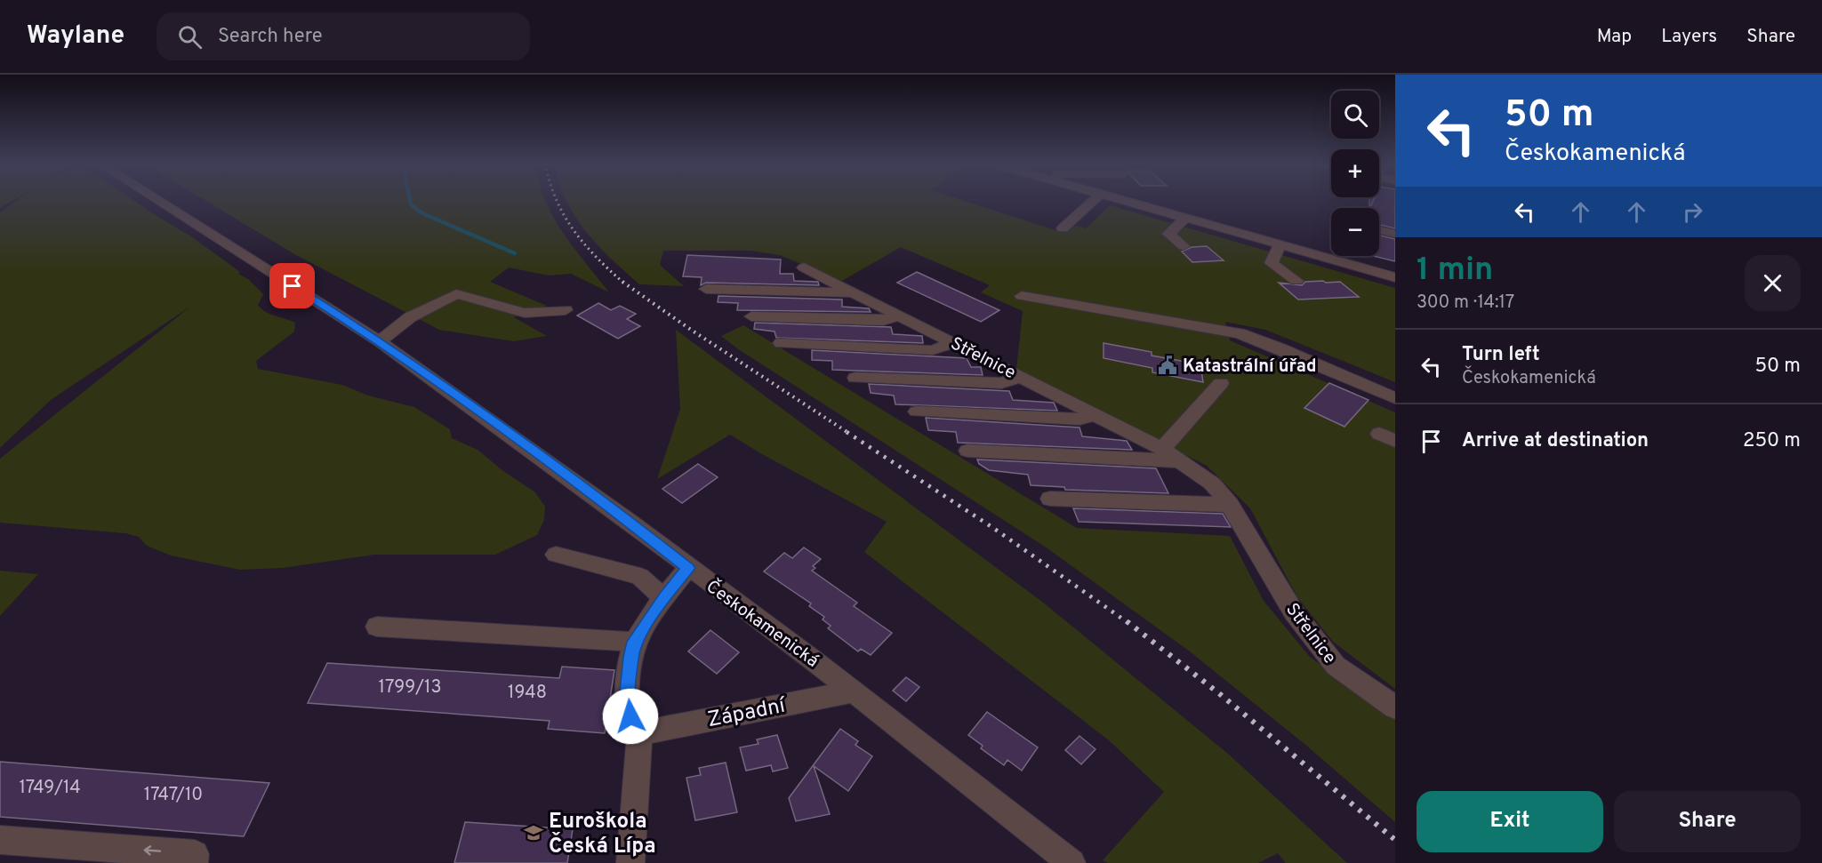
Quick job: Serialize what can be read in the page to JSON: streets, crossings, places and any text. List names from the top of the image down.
{
  "streets": {
    "street": ["Střelnice", "Českokamenická", "Západní"]
  },
  "crossings": [
    ["Českokamenická", "Západní"]
  ],
  "places": {
    "public building": ["Katastrální úřad"],
    "school or university": ["Euroškola Česká Lípa"]
  },
  "house_numbers": [
    "1799/13",
    "1948",
    "1749/14",
    "1747/10"
  ],
  "page": {
    "header": "Waylane",
    "search": "Search here",
    "nav": ["Map", "Layers", "Share"],
    "turn": ["50 m", "Českokamenická"],
    "map_buttons": ["+", "−"],
    "heading": ["1 min", "300 m · 14:17"],
    "list": [
      {
        "name": "Turn left",
        "note": "Českokamenická",
        "value": "50 m"
      },
      {
        "name": "Arrive at destination",
        "value": "250 m"
      }
    ],
    "buttons": ["Exit", "Share"]
  }
}
